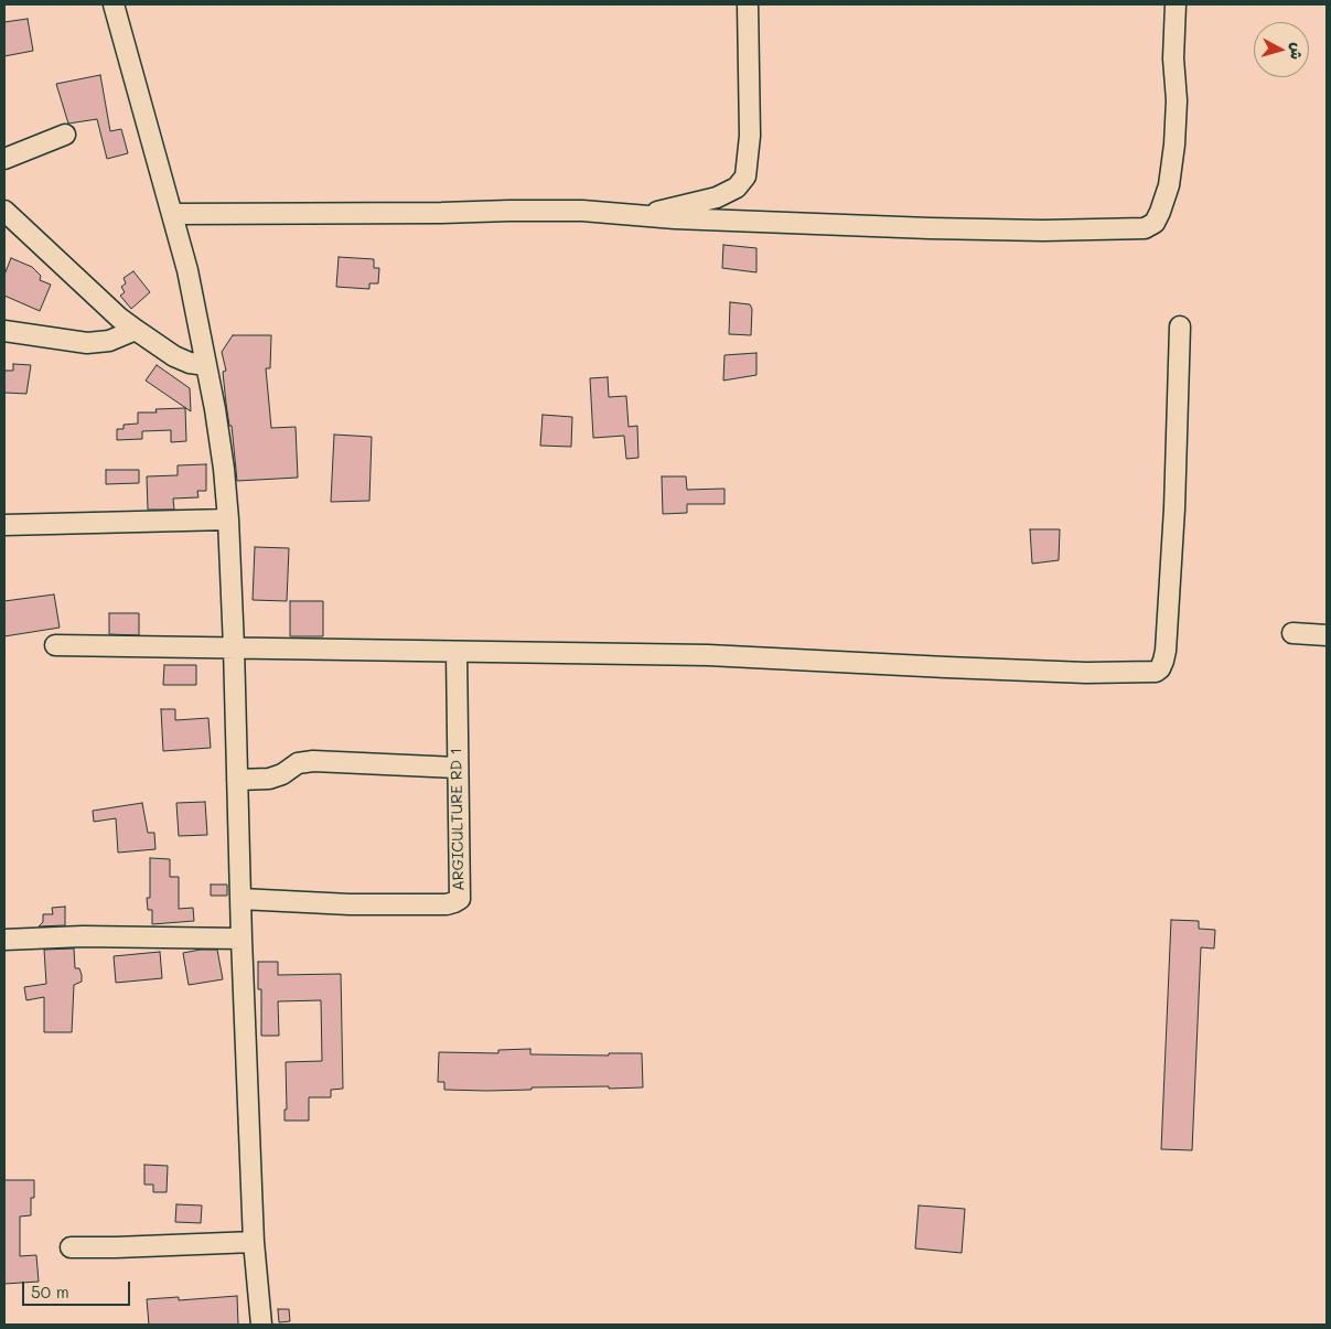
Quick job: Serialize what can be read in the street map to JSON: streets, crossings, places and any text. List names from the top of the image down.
{
  "streets": {
    "street": ["ARGICULTURE RD 1"]
  },
  "scale_bar": "50 m",
  "north": "right"
}
